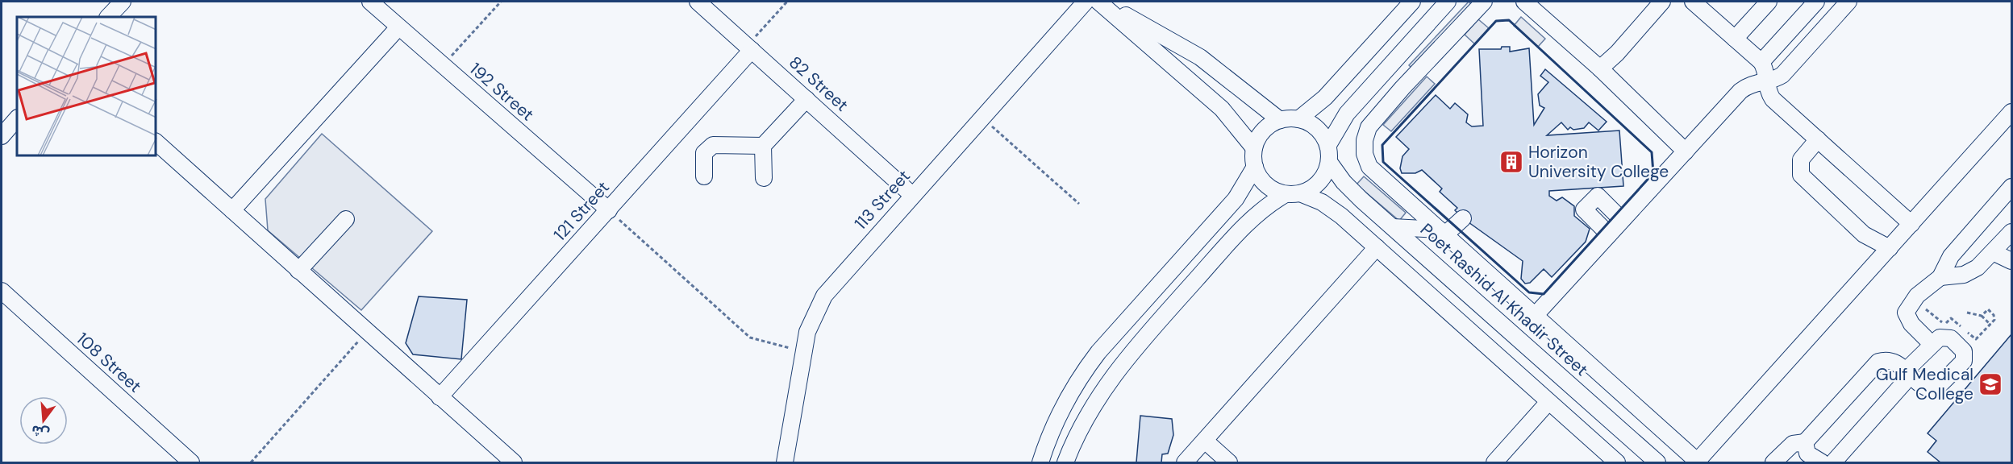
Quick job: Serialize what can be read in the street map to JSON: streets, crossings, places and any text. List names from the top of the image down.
{
  "streets": {
    "street": [
      "82 Street",
      "192 Street",
      "113 Street",
      "121 Street",
      "Poet Rashid Al Khadir Street",
      "108 Street"
    ]
  },
  "crossings": [
    ["82 Street", "113 Street"],
    ["82 Street", "121 Street"],
    ["192 Street", "121 Street"]
  ],
  "places": {
    "building": ["Horizon University College"],
    "school or university": ["Gulf Medical College"]
  },
  "north": "bottom"
}
